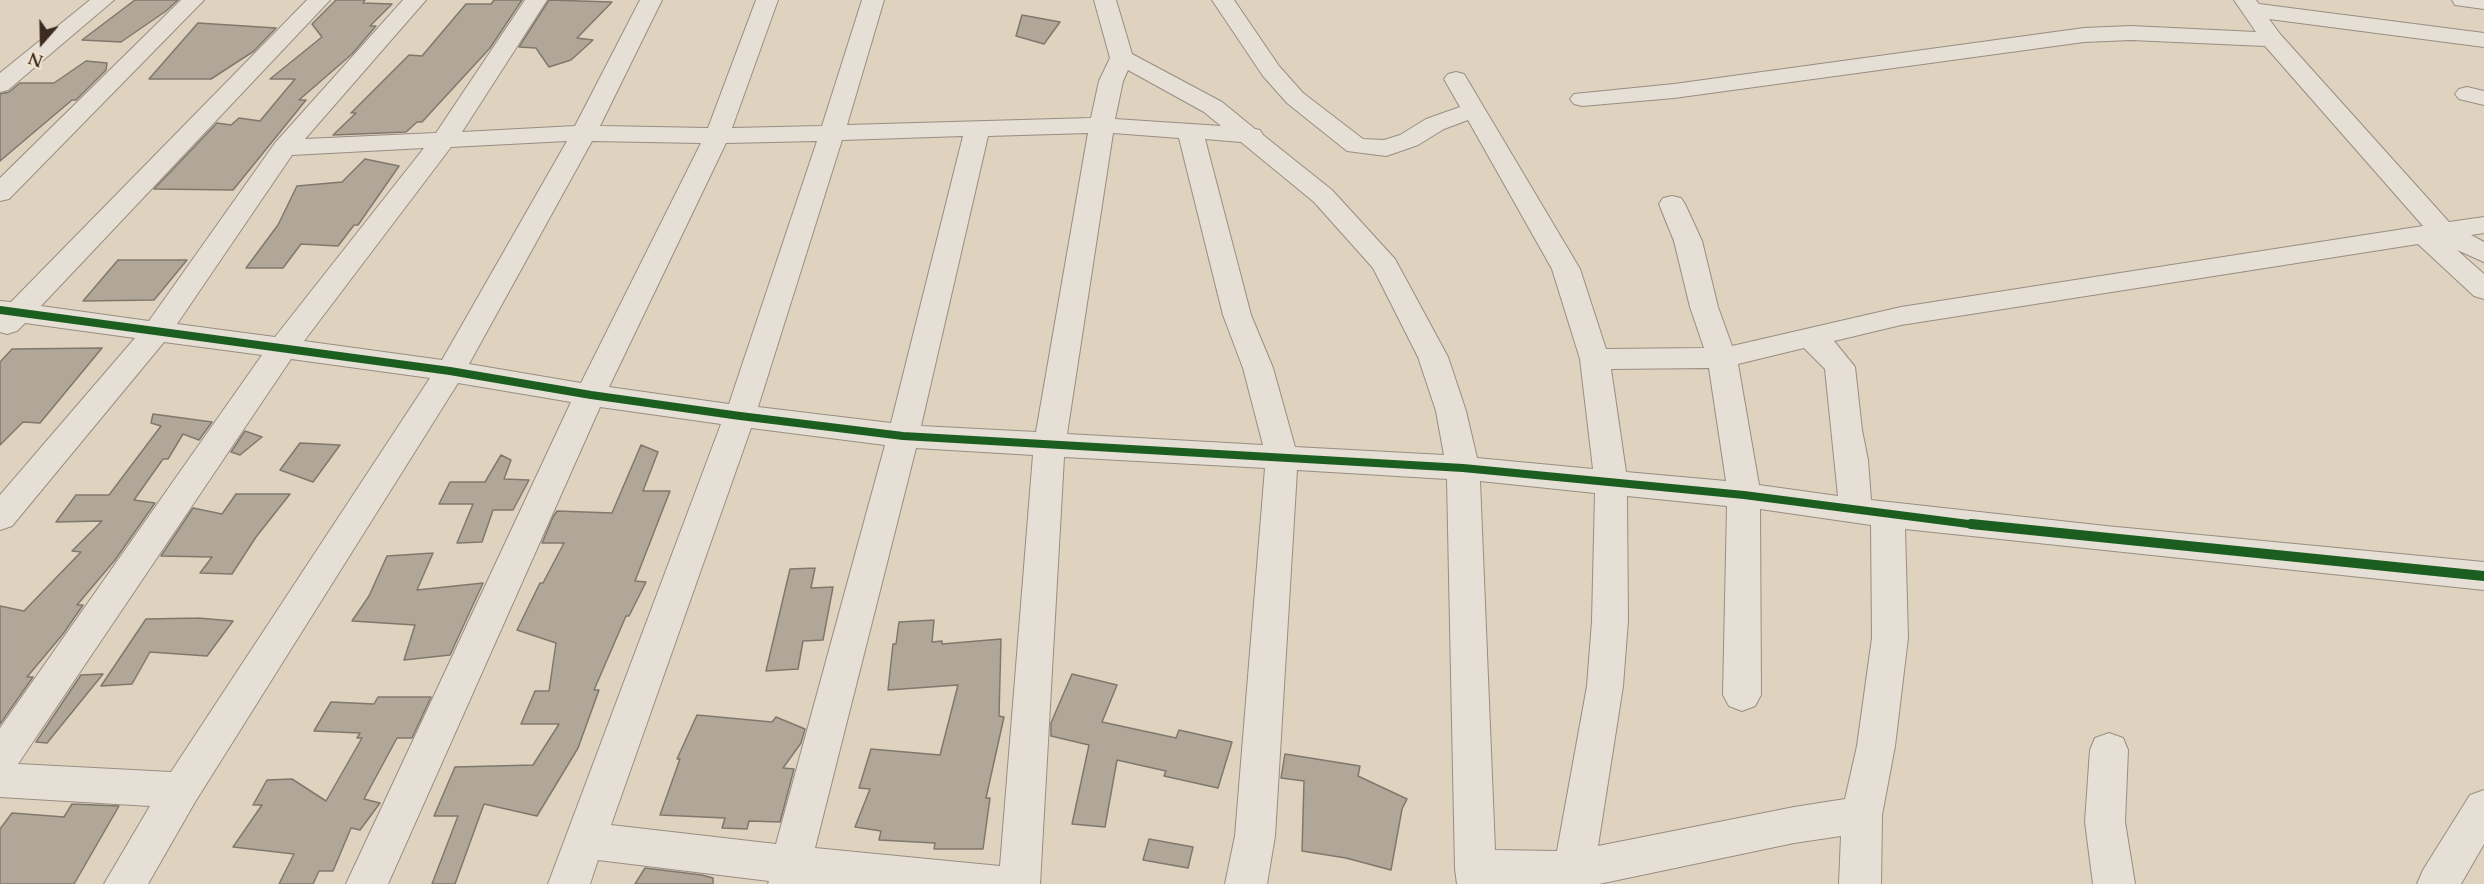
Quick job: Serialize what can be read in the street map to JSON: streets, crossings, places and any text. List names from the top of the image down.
{
  "north": "bottom"
}
